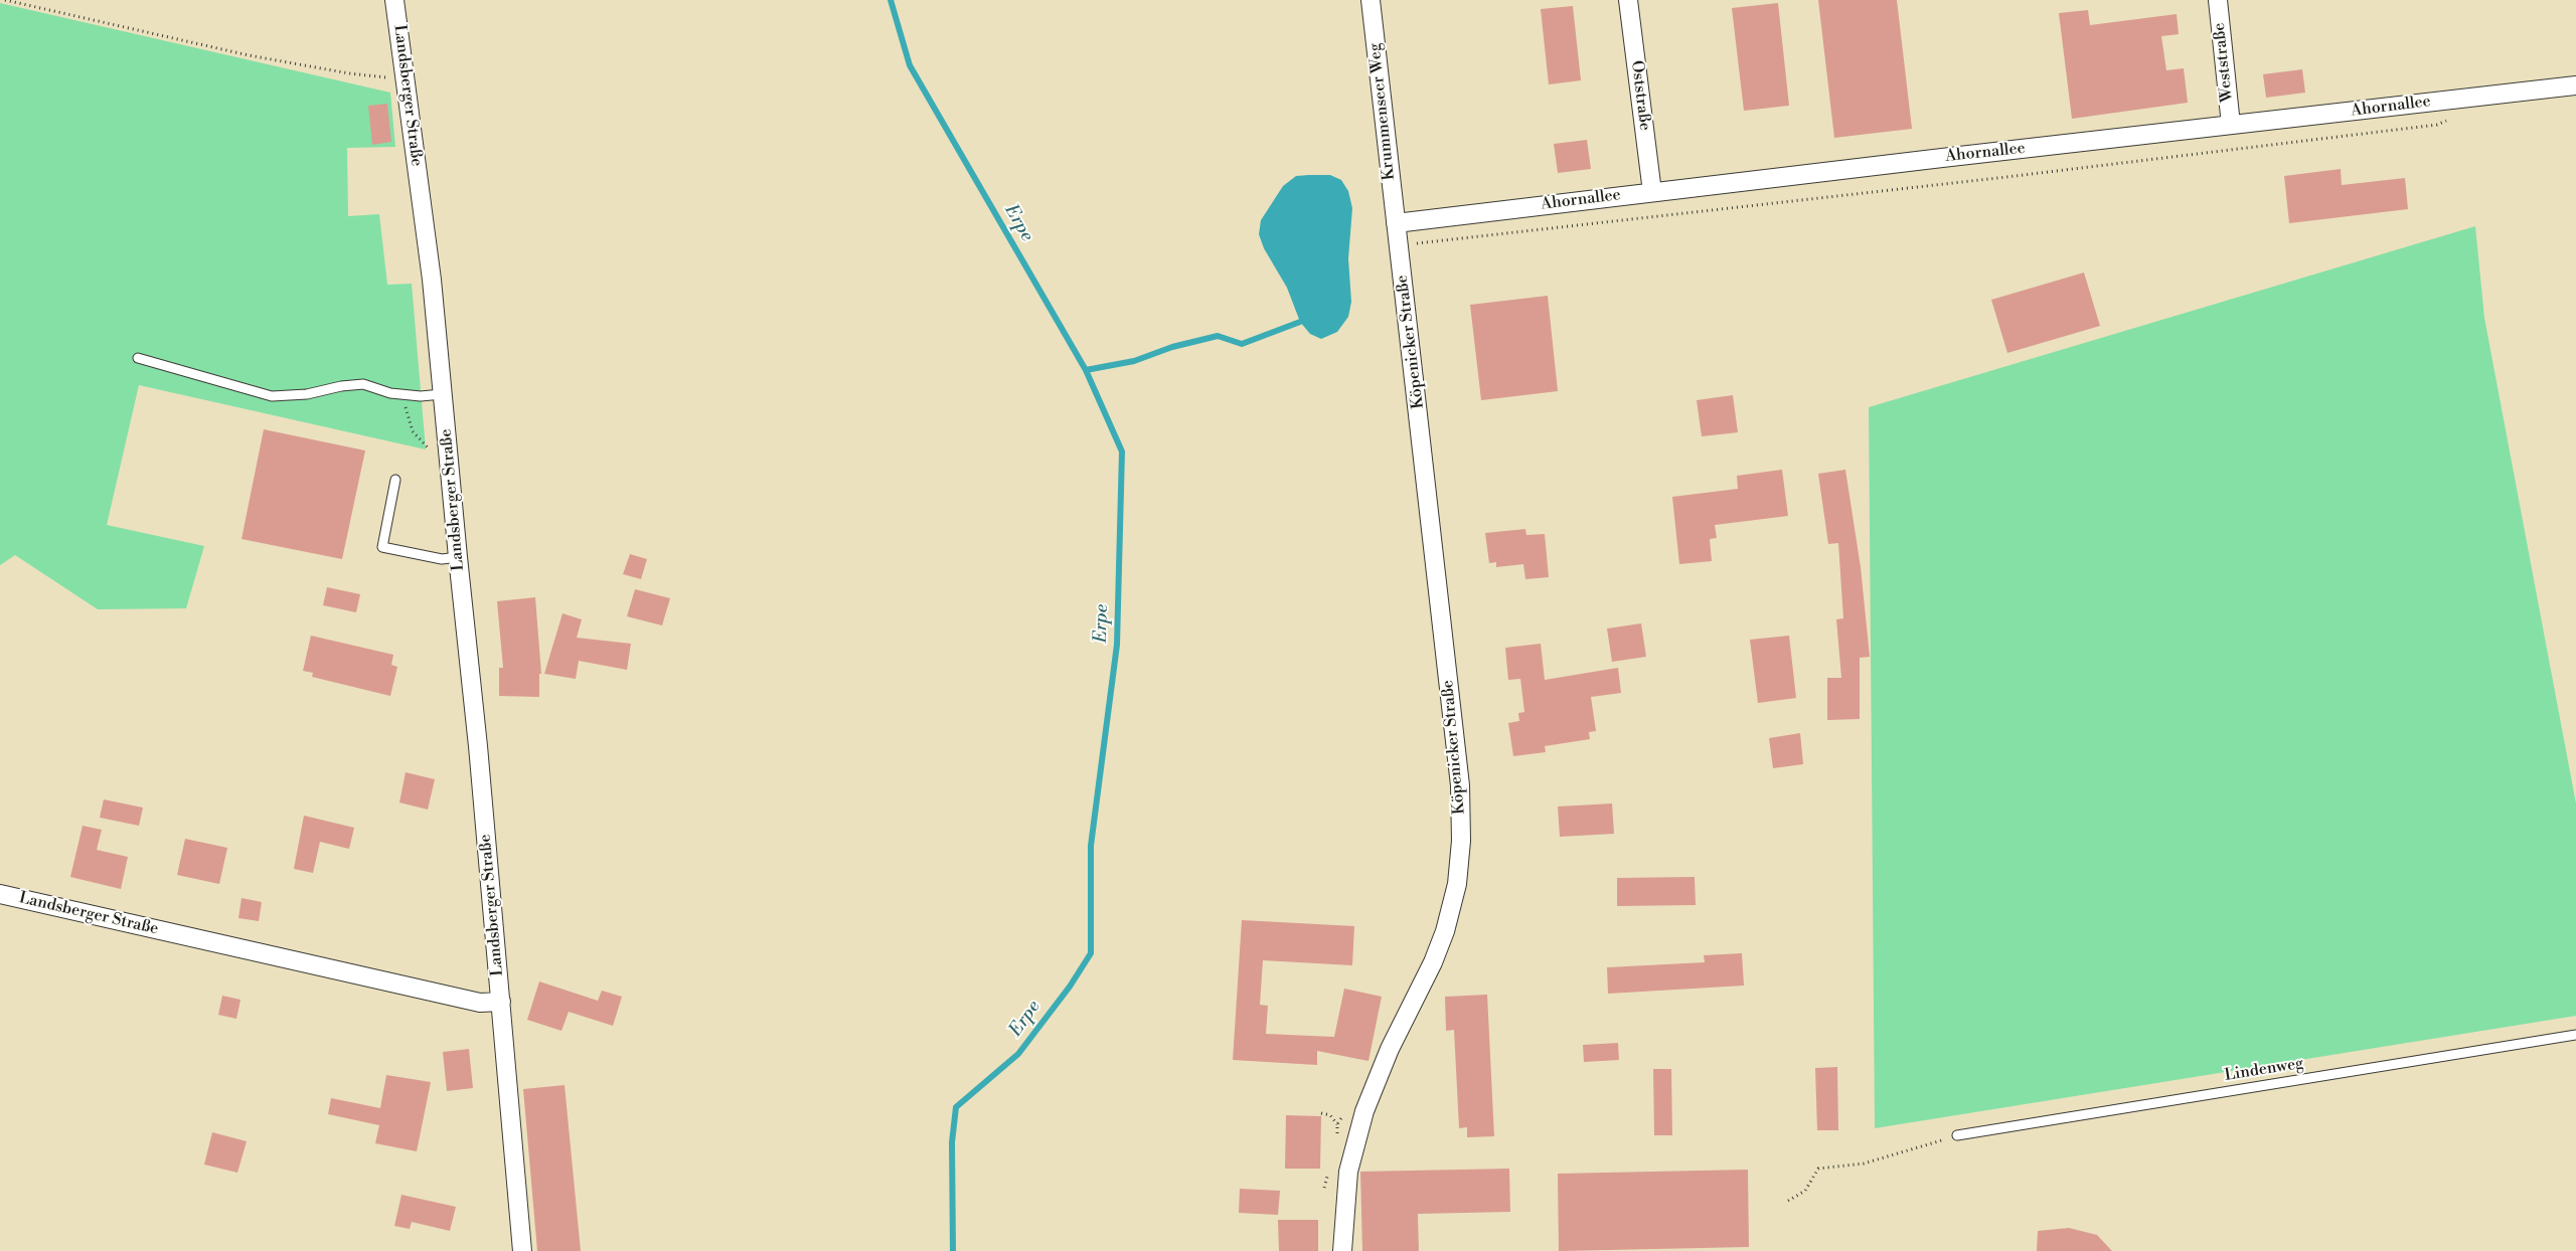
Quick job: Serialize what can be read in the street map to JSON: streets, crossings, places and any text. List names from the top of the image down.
{
  "streets": {
    "street": [
      "Weststraße",
      "Landsberger Straße",
      "Oststraße",
      "Ahornallee",
      "Krummenseer Weg",
      "Köpenicker Straße"
    ],
    "lane": ["Lindenweg"]
  },
  "crossings": [
    ["Weststraße", "Ahornallee"],
    ["Oststraße", "Ahornallee"],
    ["Ahornallee", "Krummenseer Weg"],
    ["Ahornallee", "Köpenicker Straße"],
    ["Krummenseer Weg", "Köpenicker Straße"]
  ],
  "water": ["Erpe"]
}
